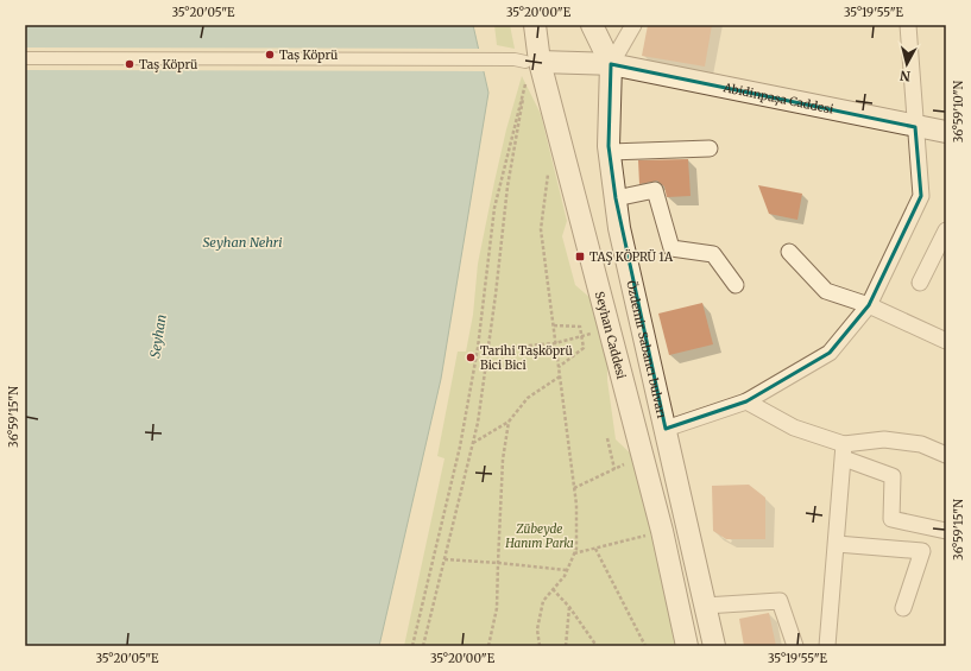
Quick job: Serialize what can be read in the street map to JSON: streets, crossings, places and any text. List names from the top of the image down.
{
  "streets": {
    "main road": ["Abidinpaşa Caddesi", "Seyhan Caddesi", "Özdemir Sabancı bulvarı"]
  },
  "crossings": [
    ["Abidinpaşa Caddesi", "Seyhan Caddesi"],
    ["Abidinpaşa Caddesi", "Özdemir Sabancı bulvarı"]
  ],
  "water": ["Seyhan Nehri", "Seyhan"],
  "parks": ["Zübeyde Hanım Parkı"],
  "places": {
    "other": ["Taș Köprü", "Taş Köprü", "Tarihi Taşköprü Bici Bici"],
    "transit": ["TAŞ KÖPRÜ 1A"]
  },
  "north": "bottom",
  "coordinates": [
    "35°20'05\"E",
    "35°20'00\"E",
    "35°19'55\"E",
    "36°59'10\"N",
    "36°59'15\"N"
  ]
}
